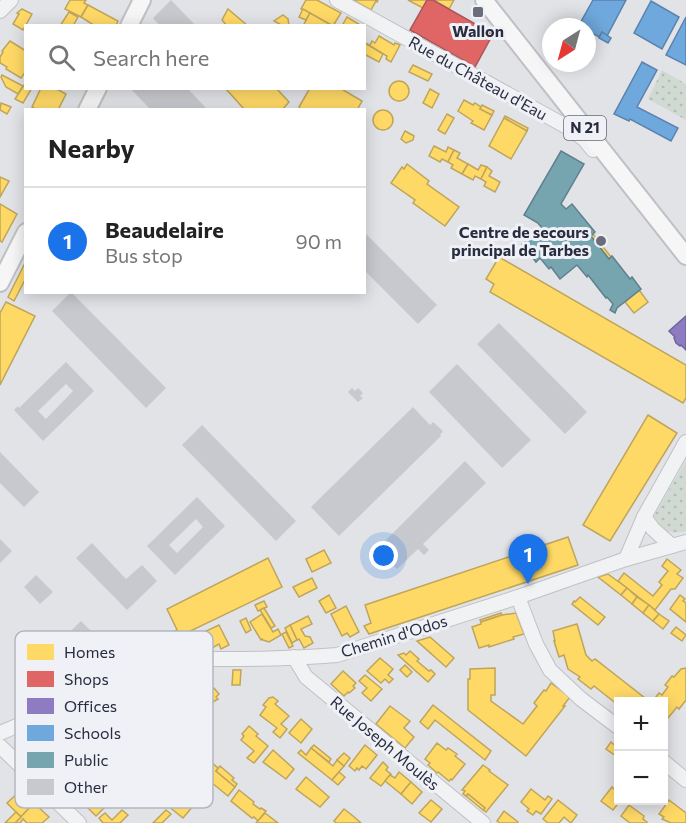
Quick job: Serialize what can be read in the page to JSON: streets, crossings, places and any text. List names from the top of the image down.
{
  "streets": {
    "main road": ["N 21"],
    "street": ["Rue du Château d'Eau", "Chemin d'Odos", "Rue Joseph Moulès"]
  },
  "crossings": [
    ["Rue du Château d'Eau", "N 21"],
    ["Chemin d'Odos", "Rue Joseph Moulès"]
  ],
  "places": {
    "transit": ["Wallon"],
    "other": ["Centre de secours principal de Tarbes"]
  },
  "legend": [
    "Homes",
    "Shops",
    "Offices",
    "Schools",
    "Public",
    "Other"
  ],
  "north": "bottom left",
  "page": {
    "search": "Search here",
    "heading": "Nearby",
    "list": [
      {
        "mark": "1",
        "name": "Beaudelaire",
        "note": "Bus stop",
        "value": "90 m"
      }
    ],
    "pins": "1",
    "map_buttons": ["+", "−"]
  }
}
